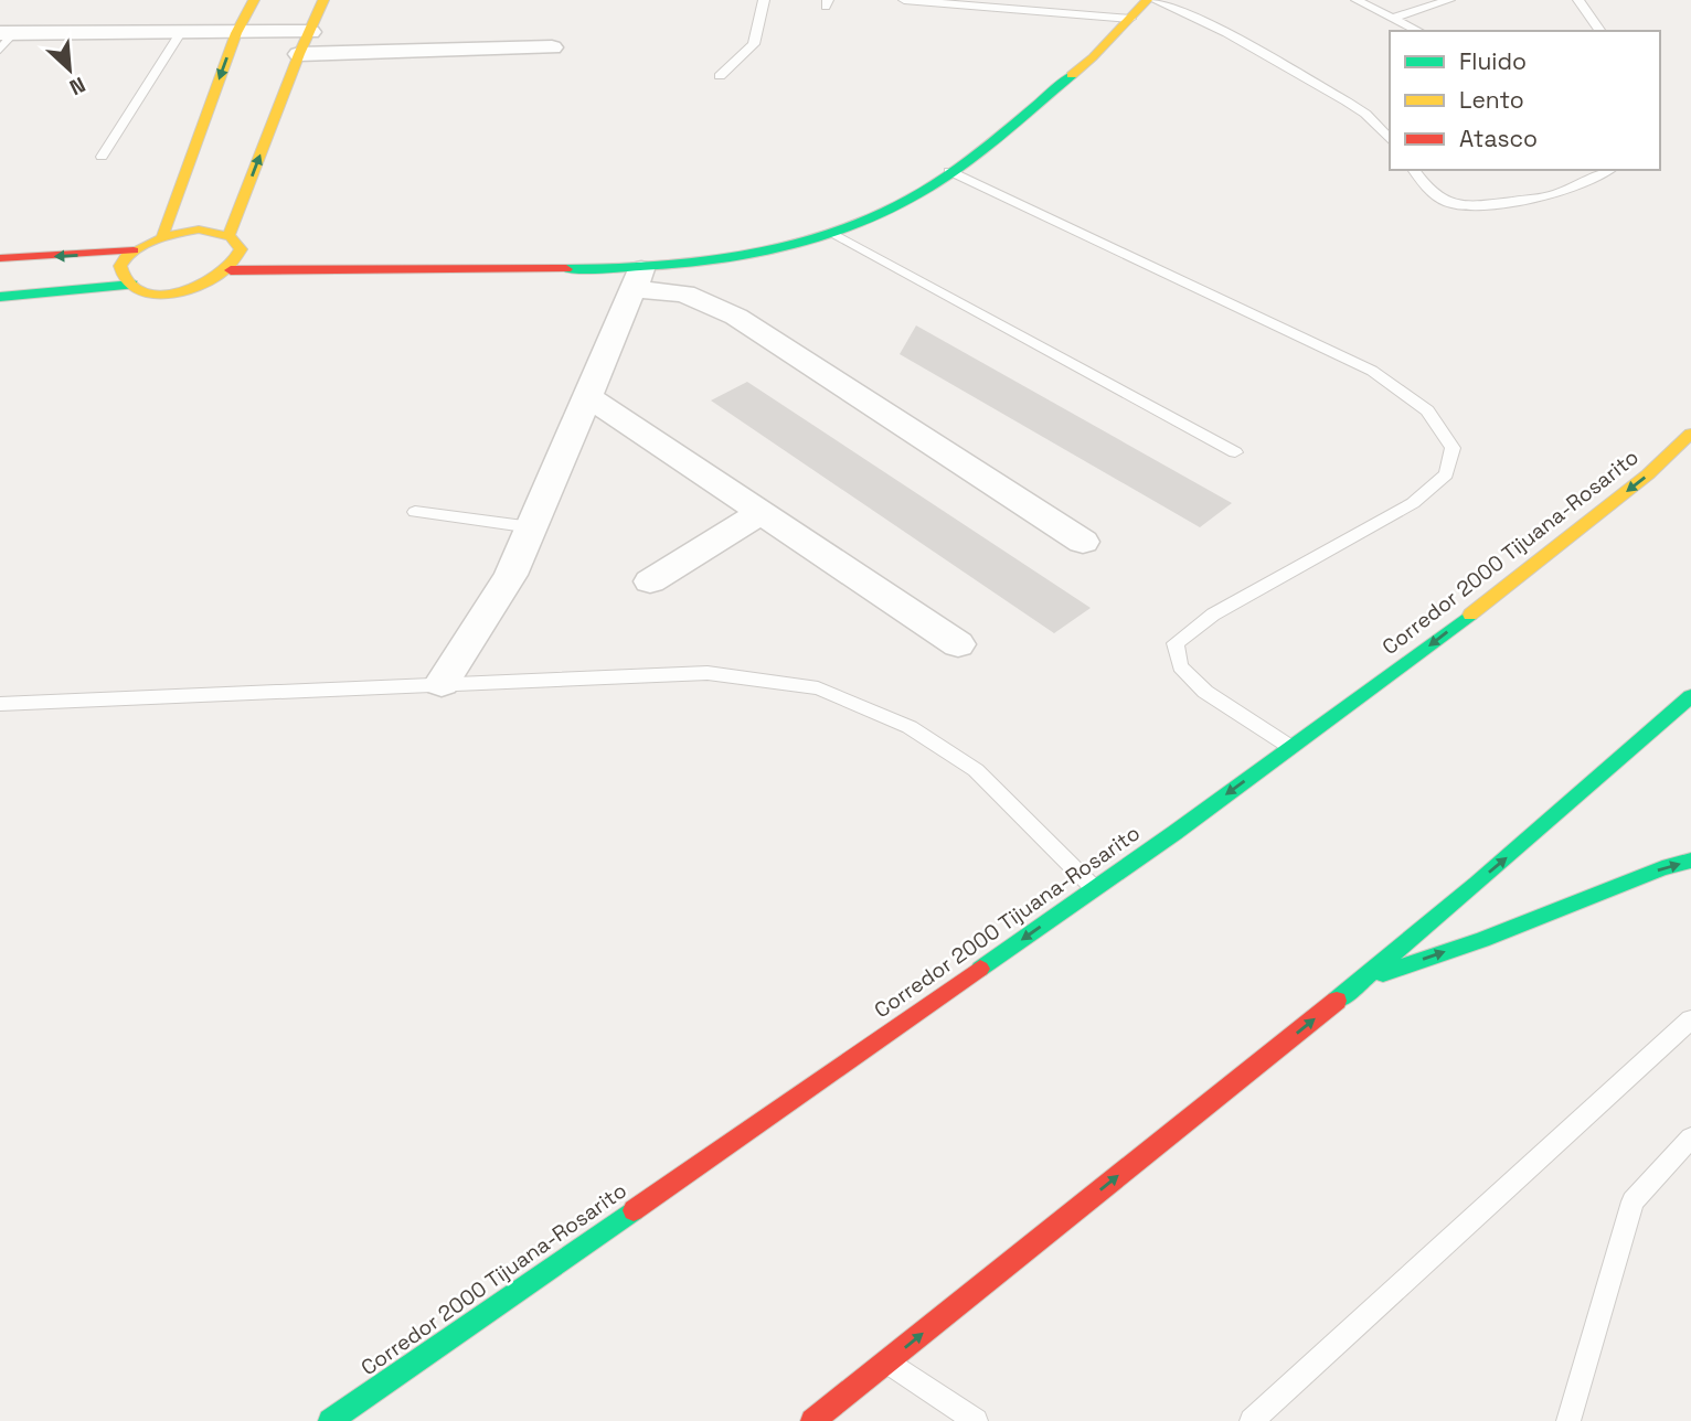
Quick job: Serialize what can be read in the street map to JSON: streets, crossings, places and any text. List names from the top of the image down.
{
  "streets": {
    "main road": ["Corredor 2000 Tijuana-Rosarito"]
  },
  "one_way": ["Corredor 2000 Tijuana-Rosarito"],
  "legend": ["Fluido", "Lento", "Atasco"],
  "north": "bottom right"
}
